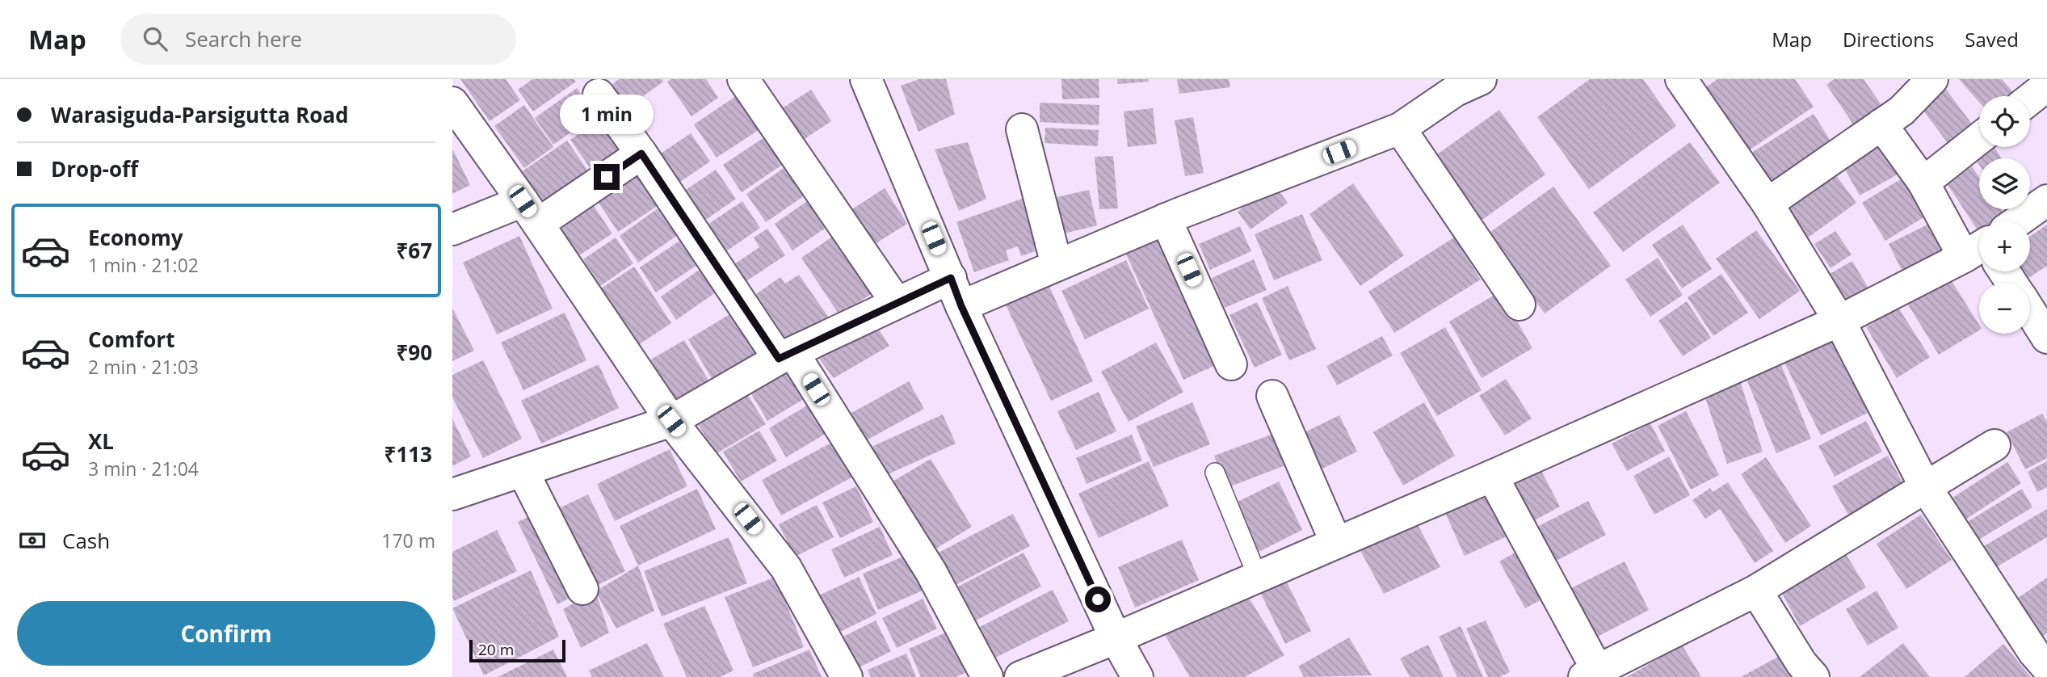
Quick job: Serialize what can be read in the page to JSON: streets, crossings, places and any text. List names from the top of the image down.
{
  "scale_bar": "20 m",
  "page": {
    "header": "Map",
    "search": "Search here",
    "nav": ["Map", "Directions", "Saved"],
    "banner": ["Warasiguda-Parsigutta Road", "Drop-off"],
    "bubble": "1 min",
    "map_buttons": ["+", "−"],
    "list": [
      {
        "name": "Economy",
        "note": "1 min · 21:02",
        "value": "₹67"
      },
      {
        "name": "Comfort",
        "note": "2 min · 21:03",
        "value": "₹90"
      },
      {
        "name": "XL",
        "note": "3 min · 21:04",
        "value": "₹113"
      }
    ],
    "pay": ["Cash", "170 m"],
    "buttons": "Confirm",
    "scale": "20 m"
  }
}
